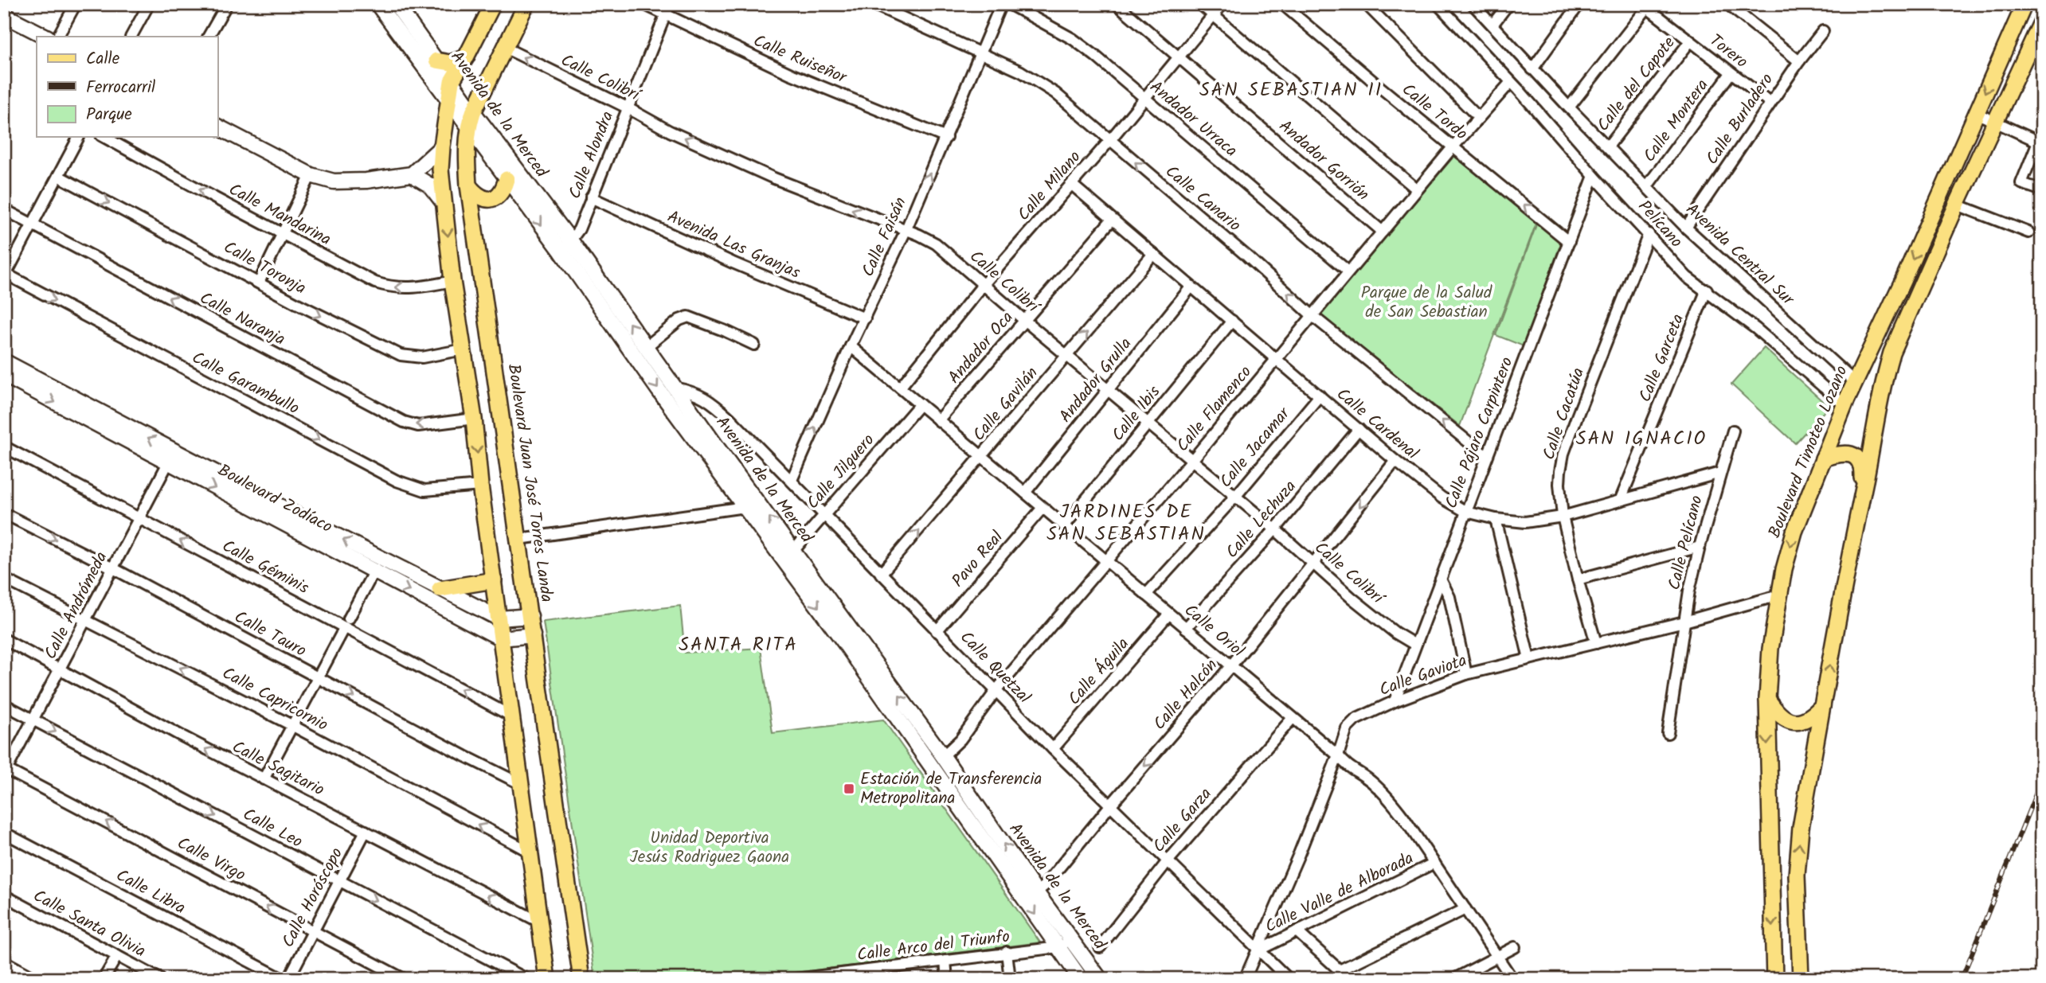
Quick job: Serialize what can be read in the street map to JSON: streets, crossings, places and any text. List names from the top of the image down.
{
  "streets": {
    "main road": ["Boulevard Timoteo Lozano", "Boulevard Juan José Torres Landa"],
    "street": [
      "Torero",
      "Calle Ruiseñor",
      "Calle Colibrí",
      "Calle del Capote",
      "Calle Tordo",
      "Avenida de la Merced",
      "Andador Urraca",
      "Calle Burladero",
      "Calle Montera",
      "Calle Alondra",
      "Andador Gorrión",
      "Calle Milano",
      "Calle Canario",
      "Calle Mandarina",
      "Pelícano",
      "Calle Faisán",
      "Avenida Las Granjas",
      "Avenida Central Sur",
      "Calle Toronja",
      "Calle Naranja",
      "Andador Oca",
      "Calle Garceta",
      "Andador Grulla",
      "Calle Garambullo",
      "Calle Gavilán",
      "Calle Flamenco",
      "Calle Ibis",
      "Calle Cacatúa",
      "Calle Cardenal",
      "Calle Pájaro Carpintero",
      "Calle Jacamar",
      "Calle Jilguero",
      "Boulevard Zodíaco",
      "Calle Lechuza",
      "Calle Pelícano",
      "Pavo Real",
      "Calle Géminis",
      "Calle Andrómeda",
      "Calle Oriol",
      "Calle Tauro",
      "Calle Quetzal",
      "Calle Águila",
      "Calle Gaviota",
      "Calle Halcón",
      "Calle Capricornio",
      "Calle Sagitario",
      "Calle Garza",
      "Calle Leo",
      "Calle Virgo",
      "Calle Libra",
      "Calle Valle de Alborada",
      "Calle Horóscopo",
      "Calle Santa Olivia",
      "Calle Arco del Triunfo"
    ]
  },
  "crossings": [
    ["Torero", "Calle del Capote"],
    ["Torero", "Calle Burladero"],
    ["Torero", "Calle Montera"],
    ["Calle Ruiseñor", "Calle Alondra"],
    ["Calle Ruiseñor", "Calle Faisán"],
    ["Calle Colibrí", "Calle Alondra"],
    ["Calle Colibrí", "Calle Milano"],
    ["Calle Colibrí", "Calle Faisán"],
    ["Calle Colibrí", "Andador Oca"],
    ["Calle Colibrí", "Andador Grulla"],
    ["Calle Colibrí", "Calle Gavilán"],
    ["Calle Colibrí", "Calle Flamenco"],
    ["Calle Colibrí", "Calle Ibis"],
    ["Calle Colibrí", "Calle Pájaro Carpintero"],
    ["Calle Colibrí", "Calle Jacamar"],
    ["Calle Colibrí", "Boulevard Juan José Torres Landa"],
    ["Calle Colibrí", "Calle Lechuza"],
    ["Calle Colibrí", "Calle Halcón"],
    ["Calle del Capote", "Avenida Central Sur"],
    ["Calle Tordo", "Calle Flamenco"],
    ["Calle Tordo", "Calle Pájaro Carpintero"],
    ["Avenida de la Merced", "Calle Alondra"],
    ["Avenida de la Merced", "Calle Flamenco"],
    ["Avenida de la Merced", "Calle Jilguero"],
    ["Avenida de la Merced", "Boulevard Juan José Torres Landa"],
    ["Avenida de la Merced", "Calle Quetzal"],
    ["Avenida de la Merced", "Calle Halcón"],
    ["Avenida de la Merced", "Calle Arco del Triunfo"],
    ["Andador Urraca", "Calle Milano"],
    ["Andador Urraca", "Calle Flamenco"],
    ["Calle Burladero", "Avenida Central Sur"],
    ["Calle Montera", "Avenida Central Sur"],
    ["Calle Alondra", "Avenida Las Granjas"],
    ["Andador Gorrión", "Calle Milano"],
    ["Andador Gorrión", "Calle Flamenco"],
    ["Calle Milano", "Calle Canario"],
    ["Calle Milano", "Calle Cardenal"],
    ["Calle Milano", "Calle Oriol"],
    ["Calle Canario", "Calle Faisán"],
    ["Calle Canario", "Calle Flamenco"],
    ["Calle Canario", "Calle Pájaro Carpintero"],
    ["Pelícano", "Avenida Central Sur"],
    ["Pelícano", "Calle Garceta"],
    ["Pelícano", "Calle Flamenco"],
    ["Pelícano", "Calle Cacatúa"],
    ["Pelícano", "Calle Pájaro Carpintero"],
    ["Pelícano", "Boulevard Timoteo Lozano"],
    ["Calle Faisán", "Avenida Las Granjas"],
    ["Calle Faisán", "Calle Oriol"],
    ["Calle Faisán", "Calle Quetzal"],
    ["Avenida Central Sur", "Boulevard Timoteo Lozano"],
    ["Andador Oca", "Calle Cardenal"],
    ["Andador Oca", "Calle Oriol"],
    ["Calle Garceta", "Calle Cardenal"],
    ["Andador Grulla", "Calle Cardenal"],
    ["Andador Grulla", "Calle Oriol"],
    ["Calle Gavilán", "Calle Cardenal"],
    ["Calle Gavilán", "Calle Oriol"],
    ["Calle Gavilán", "Calle Quetzal"],
    ["Calle Flamenco", "Calle Cardenal"],
    ["Calle Flamenco", "Calle Oriol"],
    ["Calle Flamenco", "Calle Quetzal"],
    ["Calle Ibis", "Calle Cardenal"],
    ["Calle Ibis", "Calle Oriol"],
    ["Calle Cacatúa", "Calle Cardenal"],
    ["Calle Cacatúa", "Calle Gaviota"],
    ["Calle Cardenal", "Calle Pájaro Carpintero"],
    ["Calle Cardenal", "Calle Jacamar"],
    ["Calle Cardenal", "Calle Lechuza"],
    ["Calle Cardenal", "Calle Pelícano"],
    ["Calle Cardenal", "Calle Halcón"],
    ["Calle Pájaro Carpintero", "Calle Gaviota"],
    ["Calle Jacamar", "Calle Oriol"],
    ["Boulevard Timoteo Lozano", "Calle Gaviota"],
    ["Calle Jilguero", "Calle Oriol"],
    ["Calle Jilguero", "Calle Quetzal"],
    ["Boulevard Zodíaco", "Calle Andrómeda"],
    ["Calle Lechuza", "Calle Oriol"],
    ["Calle Pelícano", "Calle Gaviota"],
    ["Pavo Real", "Calle Oriol"],
    ["Pavo Real", "Calle Quetzal"],
    ["Calle Géminis", "Calle Andrómeda"],
    ["Calle Andrómeda", "Calle Tauro"],
    ["Calle Andrómeda", "Calle Capricornio"],
    ["Calle Andrómeda", "Calle Sagitario"],
    ["Calle Andrómeda", "Calle Leo"],
    ["Calle Andrómeda", "Calle Virgo"],
    ["Calle Oriol", "Calle Águila"],
    ["Calle Oriol", "Calle Gaviota"],
    ["Calle Oriol", "Calle Halcón"],
    ["Calle Oriol", "Calle Garza"],
    ["Calle Oriol", "Calle Valle de Alborada"],
    ["Calle Quetzal", "Calle Águila"],
    ["Calle Quetzal", "Calle Gaviota"],
    ["Calle Quetzal", "Calle Halcón"],
    ["Calle Quetzal", "Calle Garza"],
    ["Calle Quetzal", "Calle Valle de Alborada"],
    ["Calle Gaviota", "Calle Valle de Alborada"],
    ["Calle Sagitario", "Calle Horóscopo"],
    ["Calle Leo", "Calle Horóscopo"],
    ["Calle Virgo", "Calle Horóscopo"]
  ],
  "one_way": [
    "Calle Colibrí",
    "Calle Tordo",
    "Calle Canario",
    "Calle Faisán",
    "Calle Toronja",
    "Calle Naranja",
    "Calle Garambullo",
    "Calle Gavilán",
    "Calle Géminis",
    "Calle Tauro",
    "Calle Halcón",
    "Calle Capricornio",
    "Calle Sagitario",
    "Calle Leo",
    "Calle Virgo"
  ],
  "districts": [
    "SAN SEBASTIAN II",
    "SAN IGNACIO",
    "JARDINES DE SAN SEBASTIAN",
    "SANTA RITA"
  ],
  "parks": ["Parque de la Salud de San Sebastian", "Unidad Deportiva Jesús Rodriguez Gaona"],
  "places": {
    "transit": ["Estación de Transferencia Metropolitana"]
  },
  "legend": ["Calle", "Ferrocarril", "Parque"]
}
